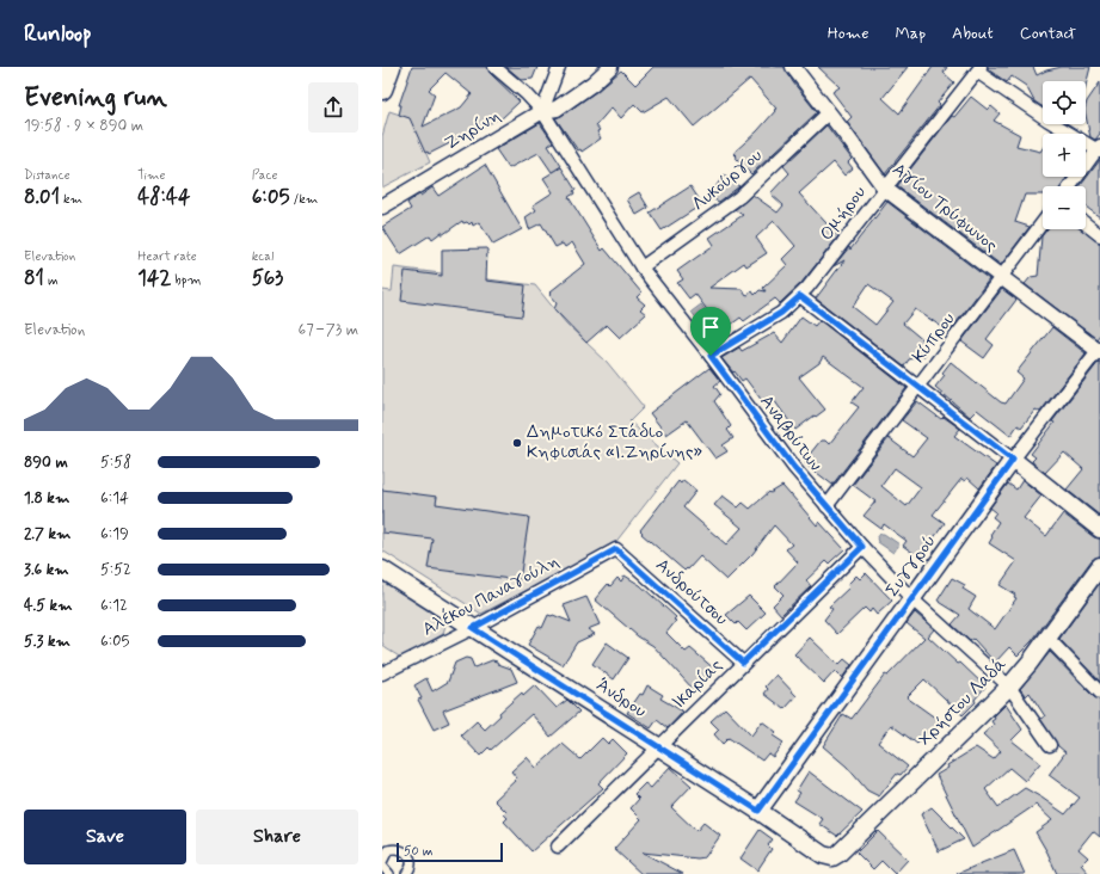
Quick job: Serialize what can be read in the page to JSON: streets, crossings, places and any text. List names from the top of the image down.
{
  "streets": {
    "main road": ["Συγγρού", "Άνδρου", "Χρήστου Λαδά"],
    "street": [
      "Ζηρίνη",
      "Λυκούργου",
      "Αγίου Τρύφωνος",
      "Ομήρου",
      "Κύπρου",
      "Αναβρύτων",
      "Ανδρούτσου",
      "Αλέκου Παναγούλη",
      "Ικαρίας"
    ]
  },
  "crossings": [
    ["Ζηρίνη", "Αναβρύτων"],
    ["Λυκούργου", "Αγίου Τρύφωνος"],
    ["Λυκούργου", "Αναβρύτων"],
    ["Αγίου Τρύφωνος", "Ομήρου"],
    ["Αγίου Τρύφωνος", "Κύπρου"],
    ["Αγίου Τρύφωνος", "Συγγρού"],
    ["Ομήρου", "Αναβρύτων"],
    ["Κύπρου", "Αναβρύτων"],
    ["Αναβρύτων", "Συγγρού"],
    ["Αναβρύτων", "Ικαρίας"],
    ["Αναβρύτων", "Χρήστου Λαδά"],
    ["Συγγρού", "Άνδρου"],
    ["Ανδρούτσου", "Αλέκου Παναγούλη"],
    ["Ανδρούτσου", "Ικαρίας"],
    ["Αλέκου Παναγούλη", "Άνδρου"],
    ["Ικαρίας", "Άνδρου"],
    ["Άνδρου", "Χρήστου Λαδά"]
  ],
  "places": ["Δημοτικό Στάδιο Κηφισιάς «Ι.Ζηρίνης»"],
  "scale_bar": "50 m",
  "page": {
    "header": "Runloop",
    "nav": [
      "Home",
      "Map",
      "About",
      "Contact"
    ],
    "heading": ["Evening run", "19:58 · 9 × 890 m"],
    "map_buttons": ["+", "−"],
    "stats": [
      ["Distance", "8.01 km"],
      ["Time", "48:44"],
      ["Pace", "6:05 /km"],
      ["Elevation", "81 m"],
      ["Heart rate", "142 bpm"],
      ["kcal", "563"]
    ],
    "chart": ["Elevation", "67–73 m"],
    "list": [
      {
        "name": "890 m",
        "note": "5:58"
      },
      {
        "name": "1.8 km",
        "note": "6:14"
      },
      {
        "name": "2.7 km",
        "note": "6:19"
      },
      {
        "name": "3.6 km",
        "note": "5:52"
      },
      {
        "name": "4.5 km",
        "note": "6:12"
      },
      {
        "name": "5.3 km",
        "note": "6:05"
      }
    ],
    "buttons": ["Save", "Share"],
    "scale": "50 m"
  }
}
